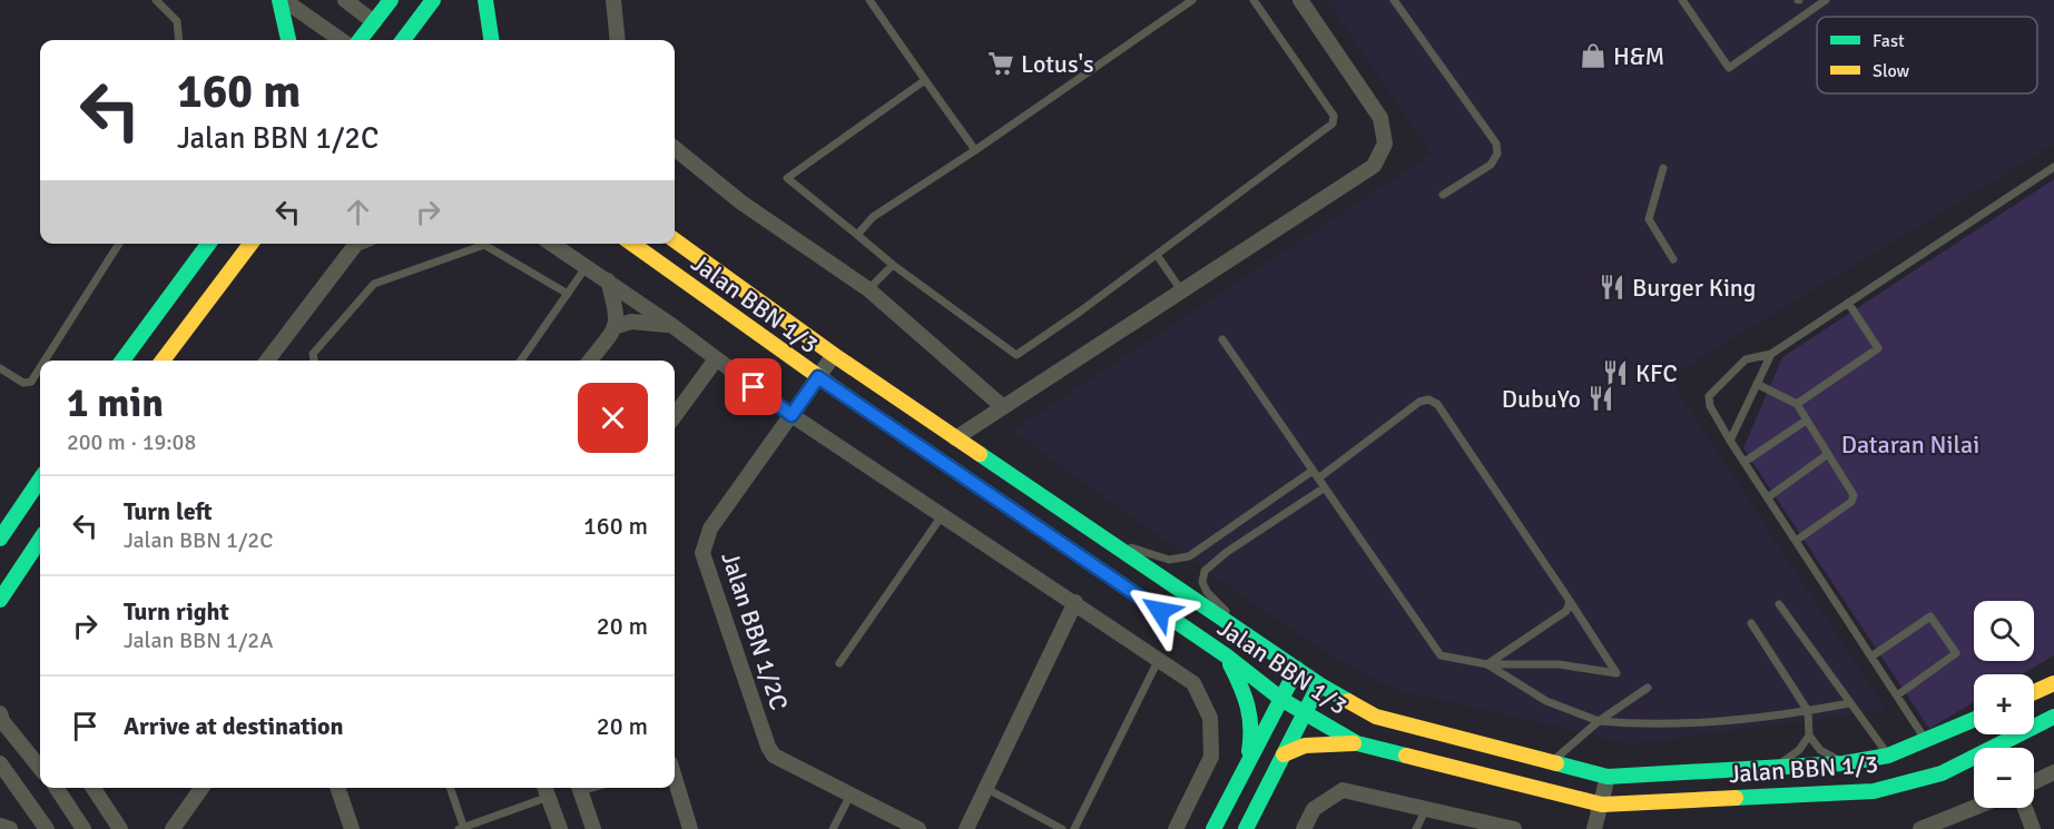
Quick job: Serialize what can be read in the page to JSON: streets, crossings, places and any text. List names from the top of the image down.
{
  "streets": {
    "street": ["Jalan BBN 1/3", "Jalan BBN 1/2C"]
  },
  "crossings": [
    ["Jalan BBN 1/3", "Jalan BBN 1/2C"]
  ],
  "parks": ["Dataran Nilai"],
  "places": {
    "shop": ["H&M"],
    "supermarket": ["Lotus's"],
    "restaurant": ["Burger King", "KFC", "DubuYo"]
  },
  "legend": ["Fast", "Slow"],
  "page": {
    "turn": ["160 m", "Jalan BBN 1/2C"],
    "heading": ["1 min", "200 m · 19:08"],
    "list": [
      {
        "name": "Turn left",
        "note": "Jalan BBN 1/2C",
        "value": "160 m"
      },
      {
        "name": "Turn right",
        "note": "Jalan BBN 1/2A",
        "value": "20 m"
      },
      {
        "name": "Arrive at destination",
        "value": "20 m"
      }
    ],
    "map_buttons": ["+", "−"]
  }
}
